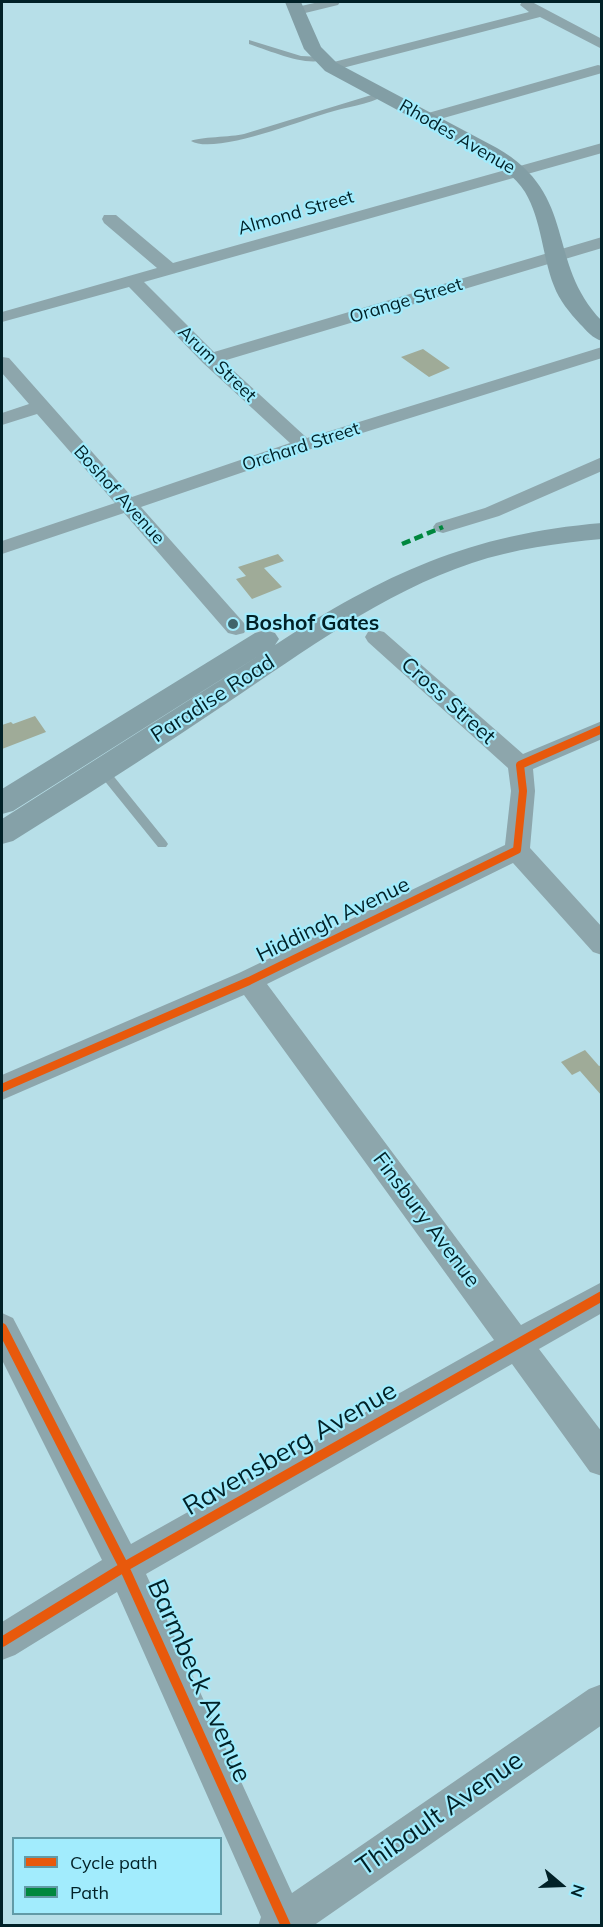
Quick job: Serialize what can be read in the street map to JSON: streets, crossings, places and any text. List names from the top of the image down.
{
  "streets": {
    "highway": ["Paradise Road"],
    "main road": ["Rhodes Avenue"],
    "street": [
      "Almond Street",
      "Orange Street",
      "Arum Street",
      "Orchard Street",
      "Boshof Avenue",
      "Cross Street",
      "Hiddingh Avenue",
      "Finsbury Avenue",
      "Ravensberg Avenue",
      "Barmbeck Avenue",
      "Thibault Avenue"
    ]
  },
  "crossings": [
    ["Rhodes Avenue", "Almond Street"],
    ["Rhodes Avenue", "Orange Street"],
    ["Almond Street", "Arum Street"],
    ["Orange Street", "Arum Street"],
    ["Arum Street", "Orchard Street"],
    ["Orchard Street", "Boshof Avenue"],
    ["Hiddingh Avenue", "Finsbury Avenue"],
    ["Finsbury Avenue", "Ravensberg Avenue"],
    ["Ravensberg Avenue", "Barmbeck Avenue"],
    ["Barmbeck Avenue", "Thibault Avenue"]
  ],
  "places": ["Boshof Gates"],
  "legend": ["Cycle path", "Path"],
  "north": "right"
}
